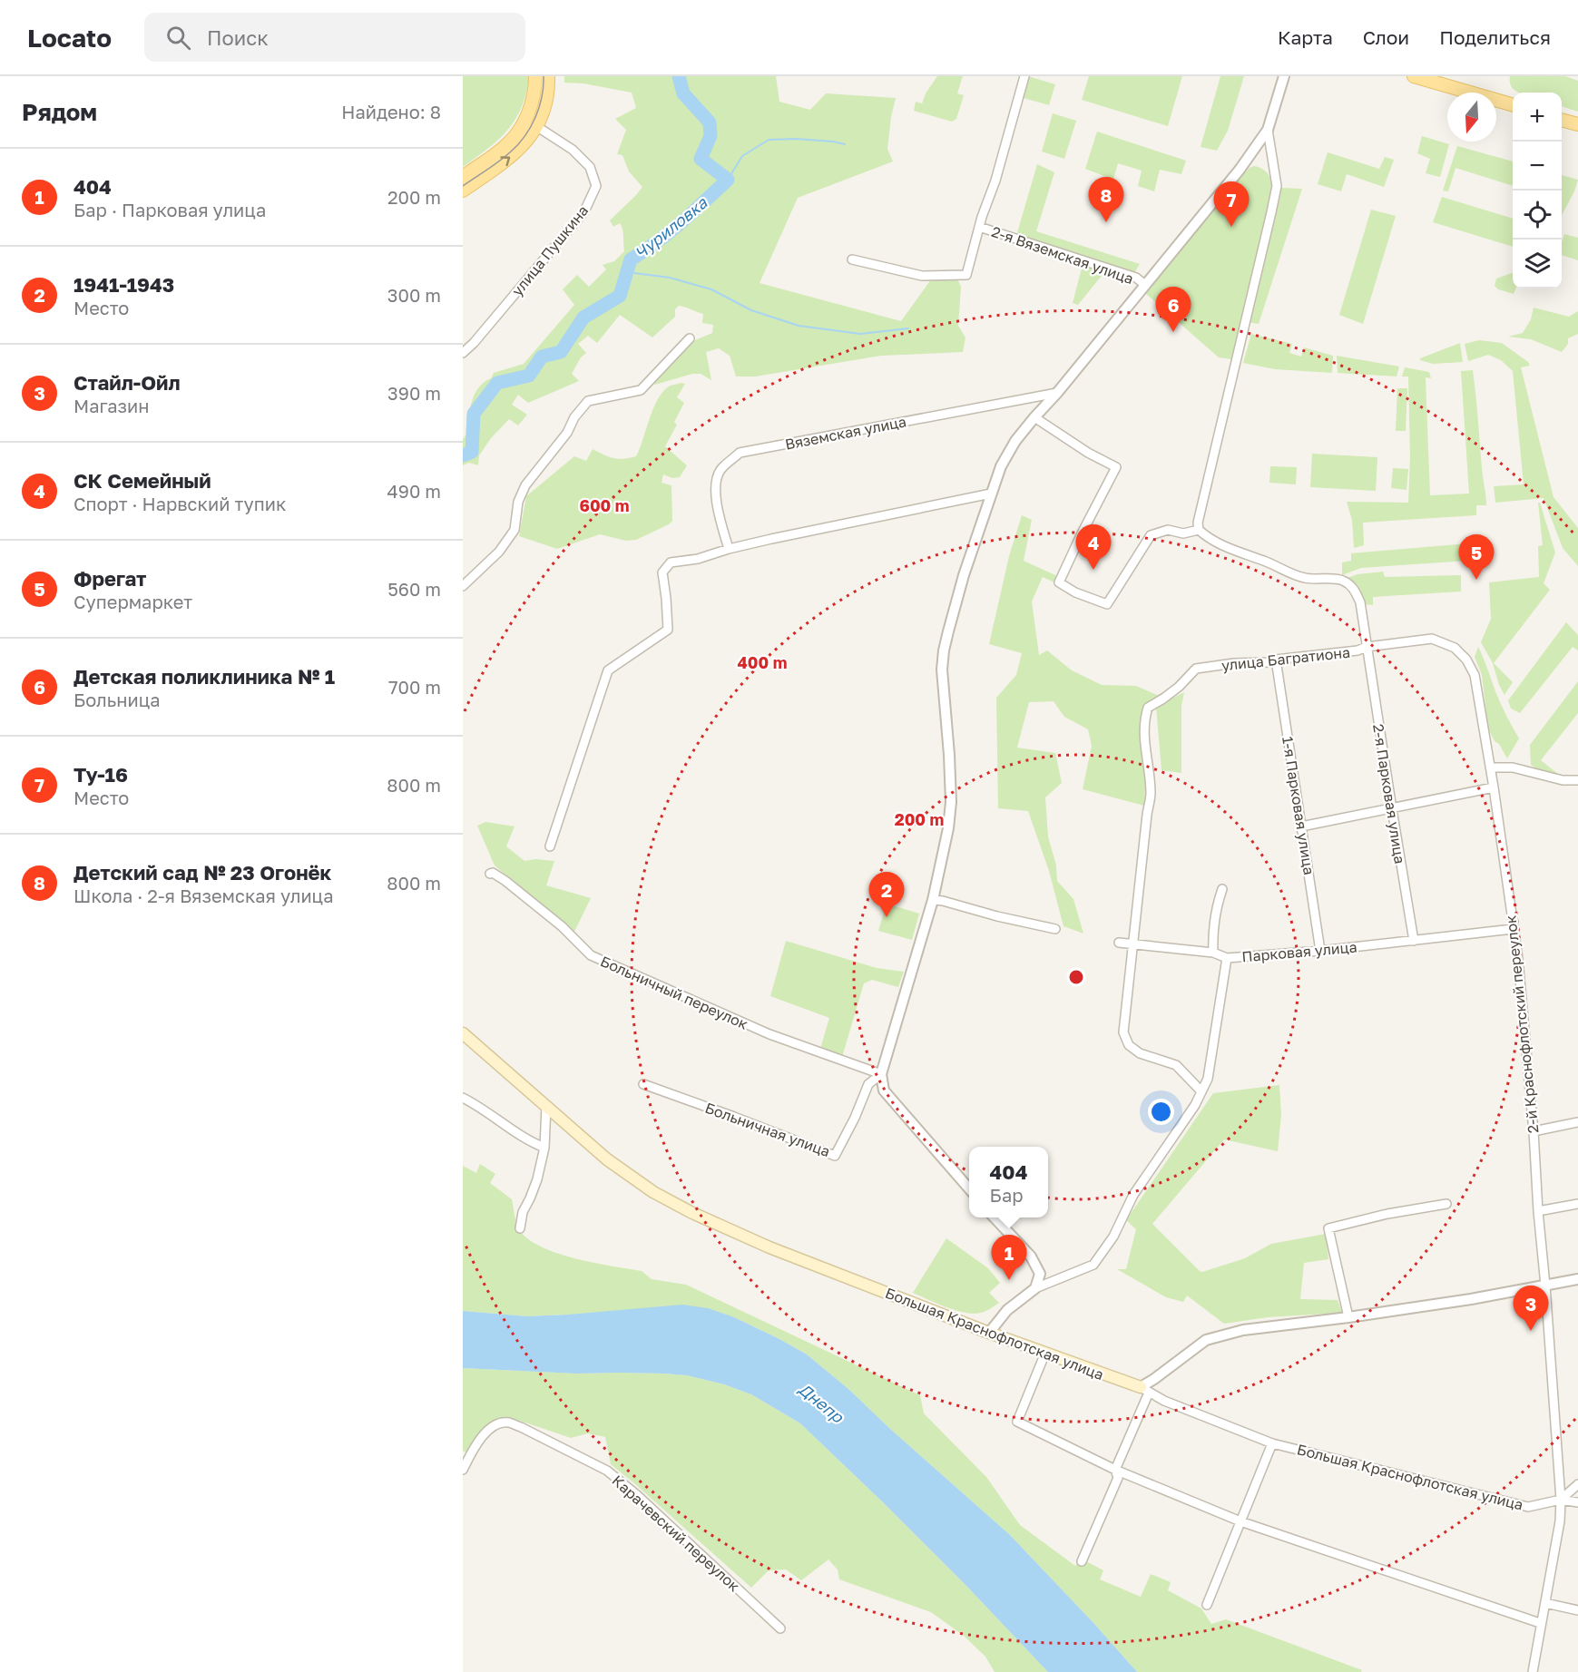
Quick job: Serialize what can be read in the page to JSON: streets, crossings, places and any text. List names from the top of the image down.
{
  "streets": {
    "main road": ["Большая Краснофлотская улица"],
    "street": [
      "улица Пушкина",
      "2-я Вяземская улица",
      "Вяземская улица",
      "улица Багратиона",
      "2-я Парковая улица",
      "1-я Парковая улица",
      "Парковая улица",
      "Больничный переулок",
      "2-й Краснофлотский переулок",
      "Больничная улица",
      "Карачевский переулок"
    ]
  },
  "crossings": [
    ["улица Багратиона", "2-я Парковая улица"],
    ["улица Багратиона", "1-я Парковая улица"],
    ["улица Багратиона", "Парковая улица"],
    ["улица Багратиона", "2-й Краснофлотский переулок"],
    ["2-я Парковая улица", "Парковая улица"],
    ["2-я Парковая улица", "2-й Краснофлотский переулок"],
    ["1-я Парковая улица", "Парковая улица"],
    ["Парковая улица", "2-й Краснофлотский переулок"],
    ["Парковая улица", "Большая Краснофлотская улица"],
    ["Больничный переулок", "Больничная улица"],
    ["2-й Краснофлотский переулок", "Большая Краснофлотская улица"]
  ],
  "water": ["Чуриловка", "Днепр"],
  "north": "bottom",
  "page": {
    "header": "Locato",
    "search": "Поиск",
    "nav": ["Карта", "Слои", "Поделиться"],
    "heading": ["Рядом", "Найдено: 8"],
    "map_buttons": ["+", "−"],
    "list": [
      {
        "mark": "1",
        "name": "404",
        "note": "Бар · Парковая улица",
        "value": "200 m"
      },
      {
        "mark": "2",
        "name": "1941-1943",
        "note": "Место",
        "value": "300 m"
      },
      {
        "mark": "3",
        "name": "Стайл-Ойл",
        "note": "Магазин",
        "value": "390 m"
      },
      {
        "mark": "4",
        "name": "СК Семейный",
        "note": "Спорт · Нарвский тупик",
        "value": "490 m"
      },
      {
        "mark": "5",
        "name": "Фрегат",
        "note": "Супермаркет",
        "value": "560 m"
      },
      {
        "mark": "6",
        "name": "Детская поликлиника № 1",
        "note": "Больница",
        "value": "700 m"
      },
      {
        "mark": "7",
        "name": "Ту-16",
        "note": "Место",
        "value": "800 m"
      },
      {
        "mark": "8",
        "name": "Детский сад № 23 Огонёк",
        "note": "Школа · 2-я Вяземская улица",
        "value": "800 m"
      }
    ],
    "pins": [
      "8",
      "7",
      "6",
      "4",
      "5",
      "2",
      "1",
      "3"
    ],
    "popup": ["404", "Бар"]
  },
  "rings": ["600 m", "400 m", "200 m"]
}
